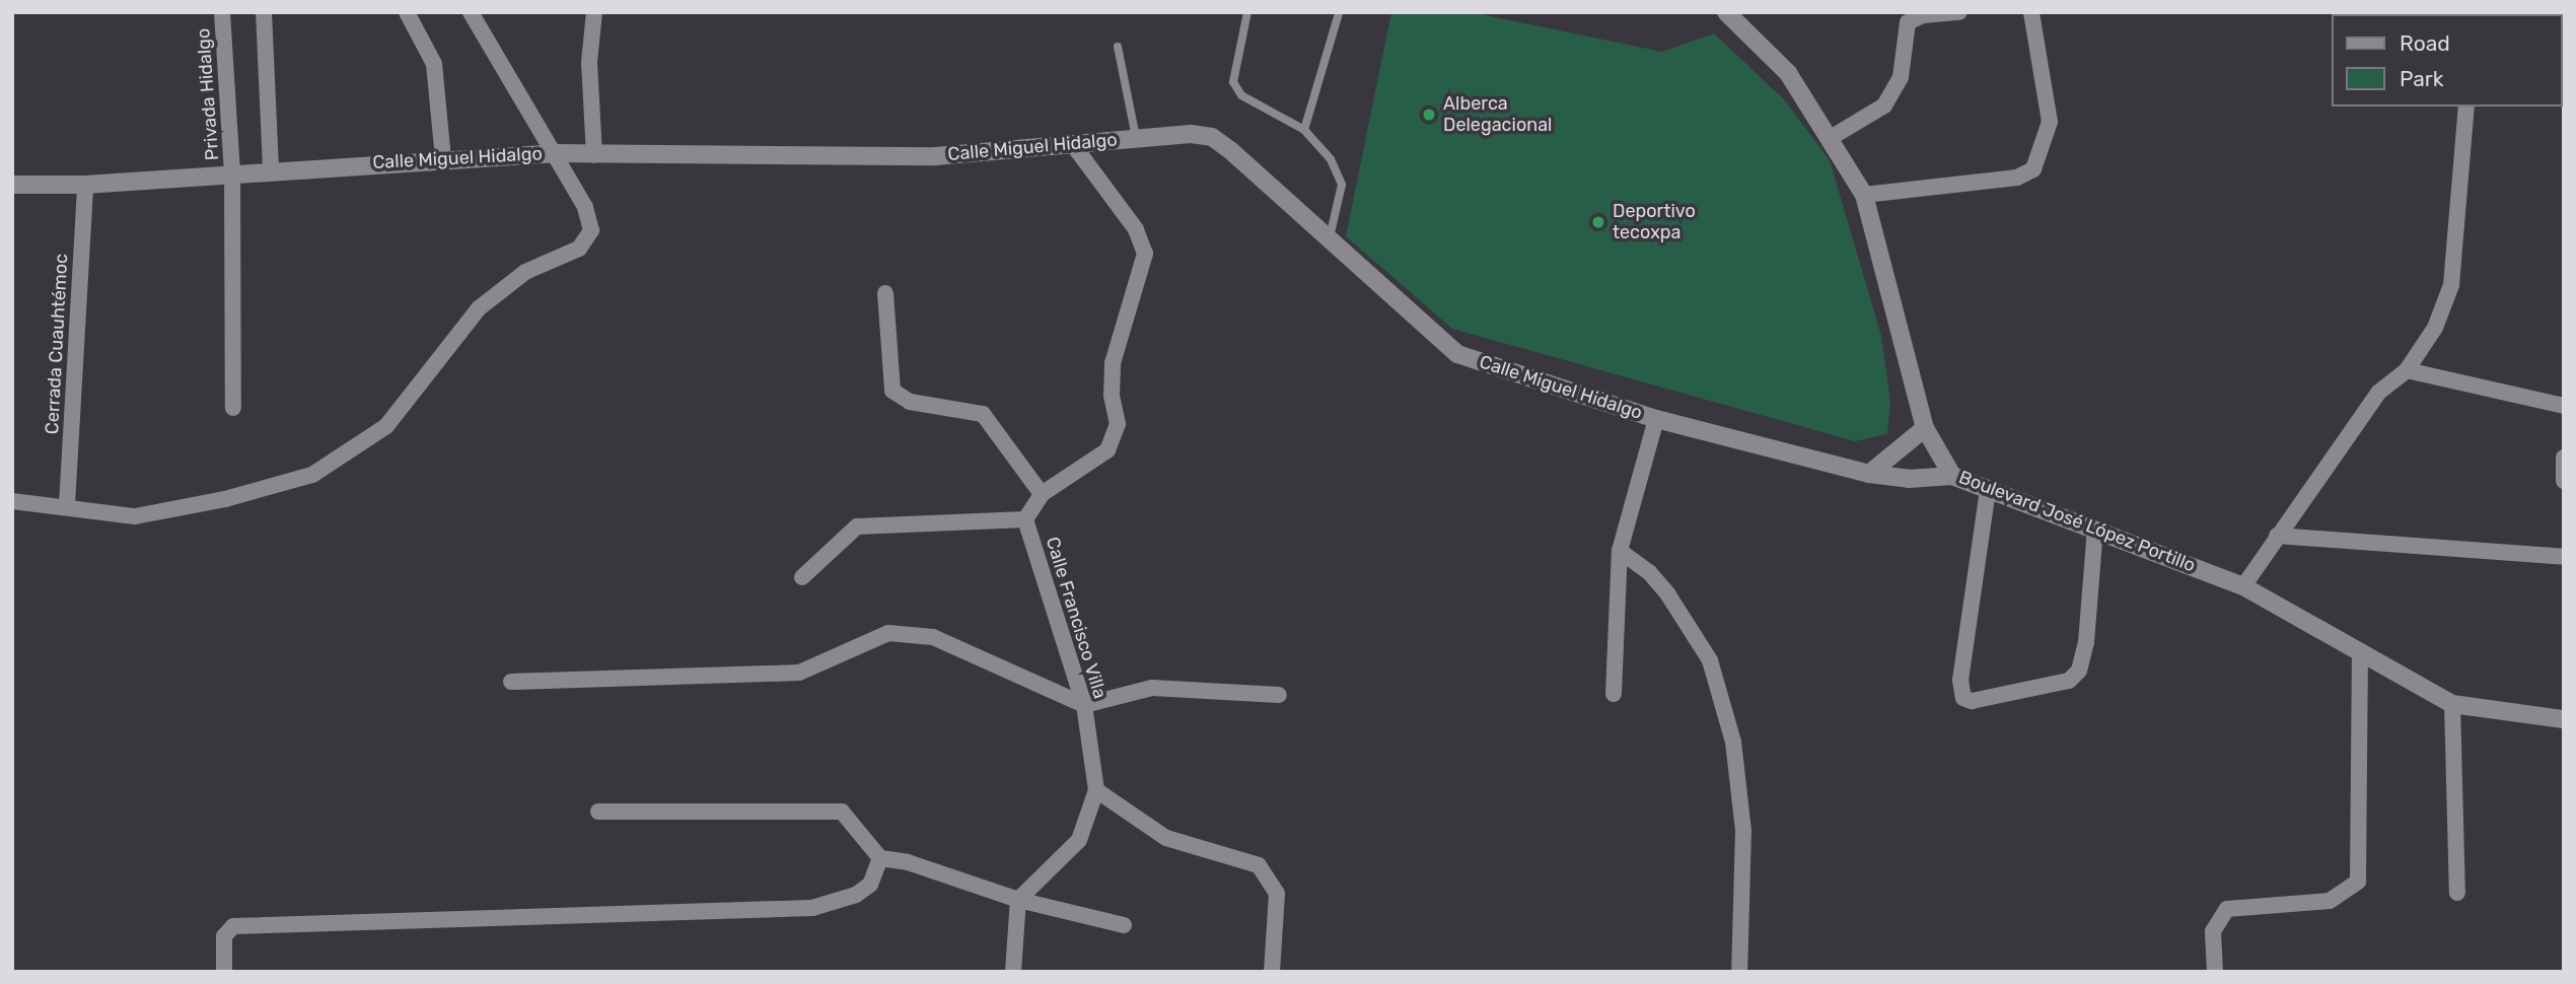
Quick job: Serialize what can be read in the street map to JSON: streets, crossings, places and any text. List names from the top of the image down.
{
  "streets": {
    "street": [
      "Privada Hidalgo",
      "Calle Miguel Hidalgo",
      "Cerrada Cuauhtémoc",
      "Boulevard José López Portillo",
      "Calle Francisco Villa"
    ]
  },
  "crossings": [
    ["Privada Hidalgo", "Calle Miguel Hidalgo"],
    ["Calle Miguel Hidalgo", "Cerrada Cuauhtémoc"],
    ["Calle Miguel Hidalgo", "Boulevard José López Portillo"],
    ["Calle Miguel Hidalgo", "Calle Francisco Villa"]
  ],
  "places": ["Alberca Delegacional", "Deportivo tecoxpa"],
  "legend": ["Road", "Park"]
}
